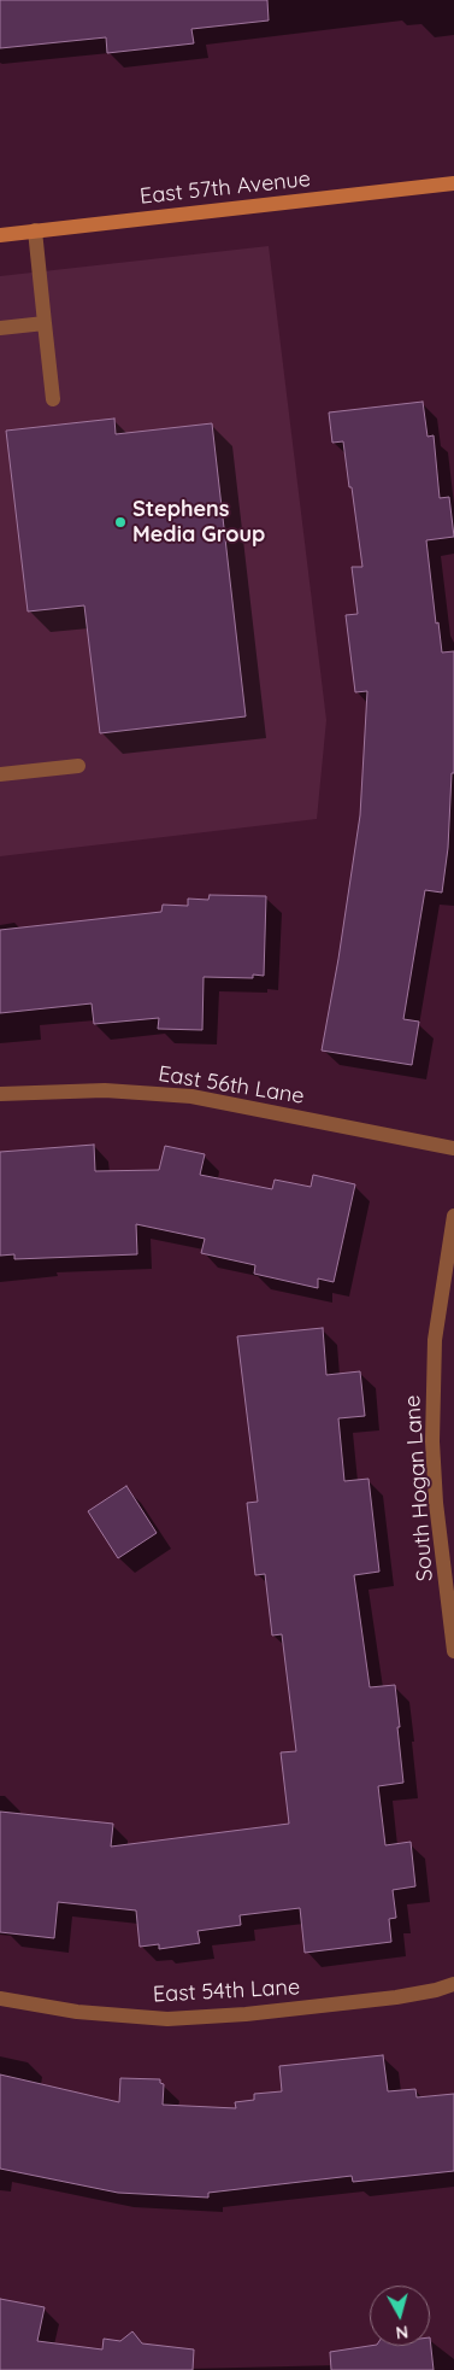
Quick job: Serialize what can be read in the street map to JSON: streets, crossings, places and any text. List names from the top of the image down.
{
  "streets": {
    "main road": ["East 57th Avenue"],
    "street": ["East 56th Lane", "South Hogan Lane", "East 54th Lane"]
  },
  "places": ["Stephens Media Group"],
  "north": "bottom"
}
